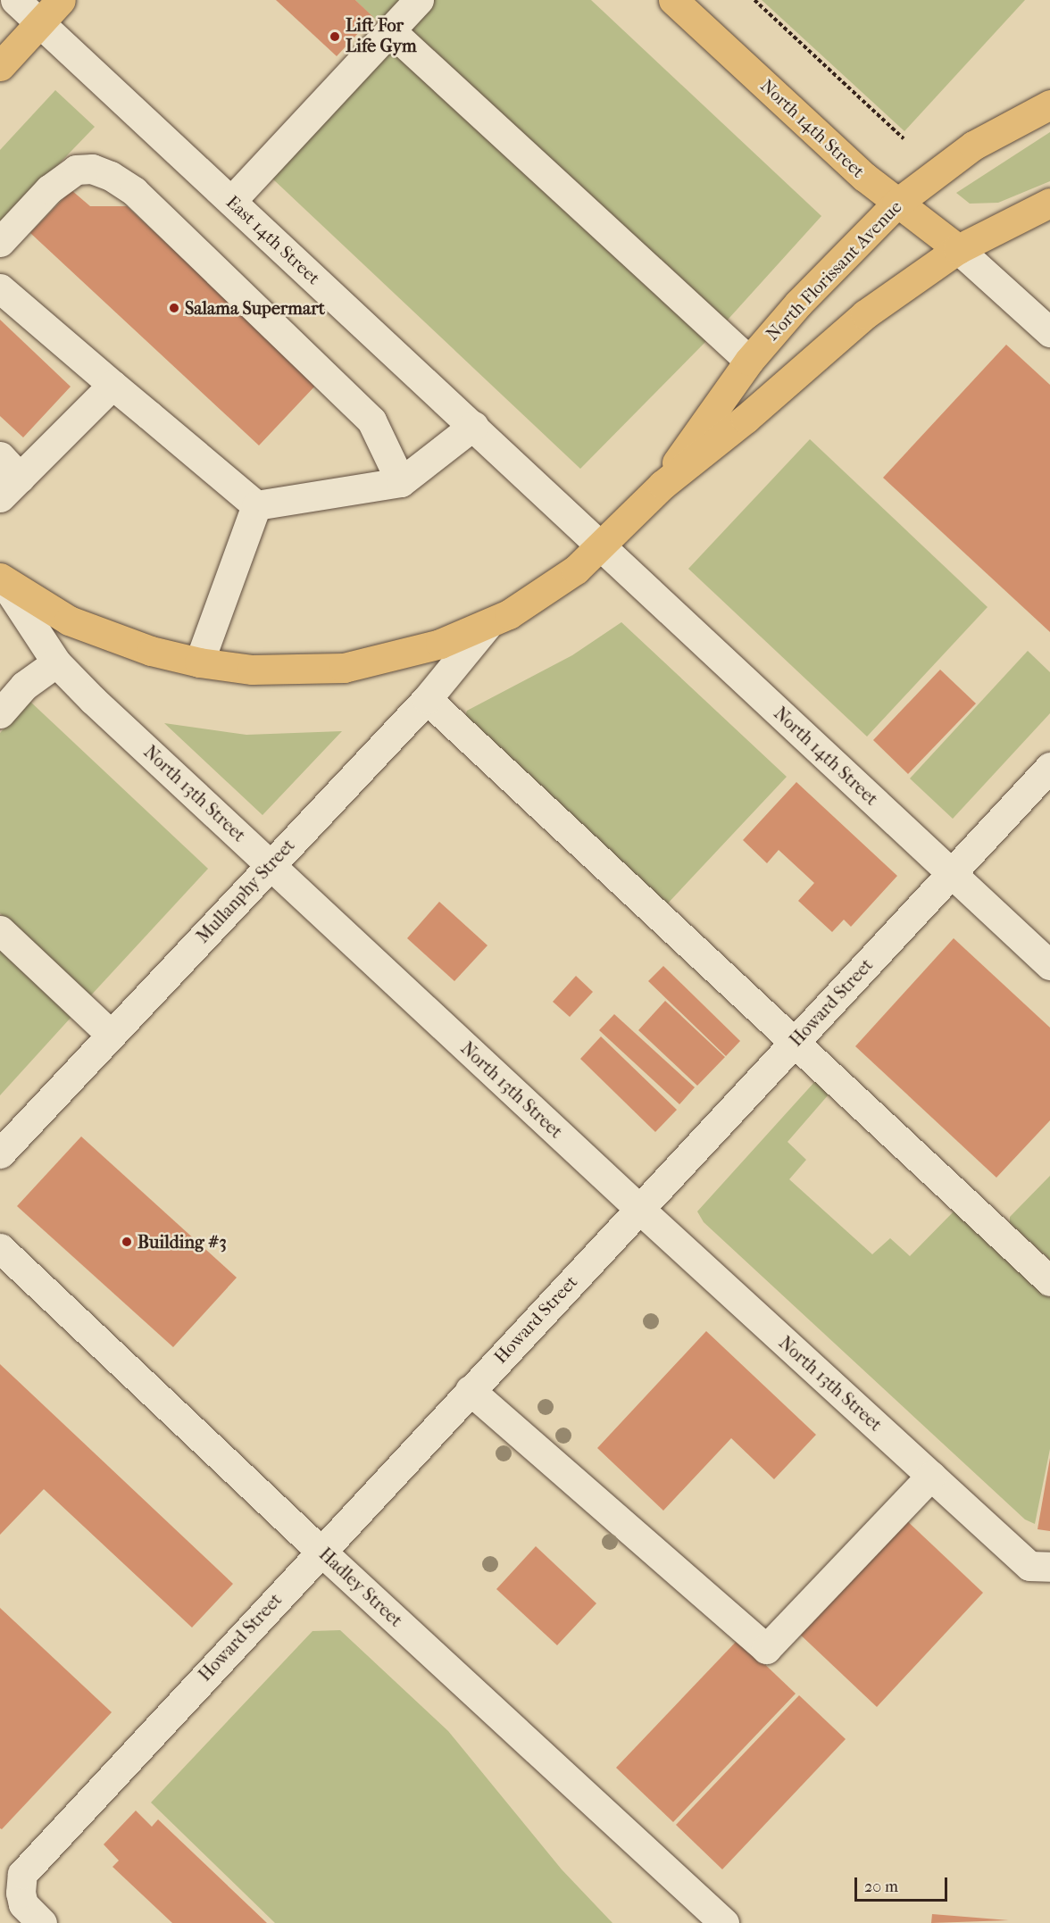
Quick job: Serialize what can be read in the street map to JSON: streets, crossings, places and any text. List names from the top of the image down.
{
  "streets": {
    "main road": ["North 14th Street", "North Florissant Avenue", "North 13th Street"],
    "street": [
      "East 14th Street",
      "Mullanphy Street",
      "Howard Street",
      "Hadley Street"
    ]
  },
  "crossings": [
    ["North 14th Street", "East 14th Street"],
    ["North 14th Street", "North Florissant Avenue"],
    ["North 14th Street", "Howard Street"],
    ["East 14th Street", "North Florissant Avenue"],
    ["North Florissant Avenue", "North 13th Street"],
    ["North Florissant Avenue", "Mullanphy Street"],
    ["North 13th Street", "Mullanphy Street"],
    ["North 13th Street", "Howard Street"],
    ["Howard Street", "Hadley Street"]
  ],
  "places": ["Lift For Life Gym", "Salama Supermart", "Building #3"],
  "scale_bar": "20 m"
}
